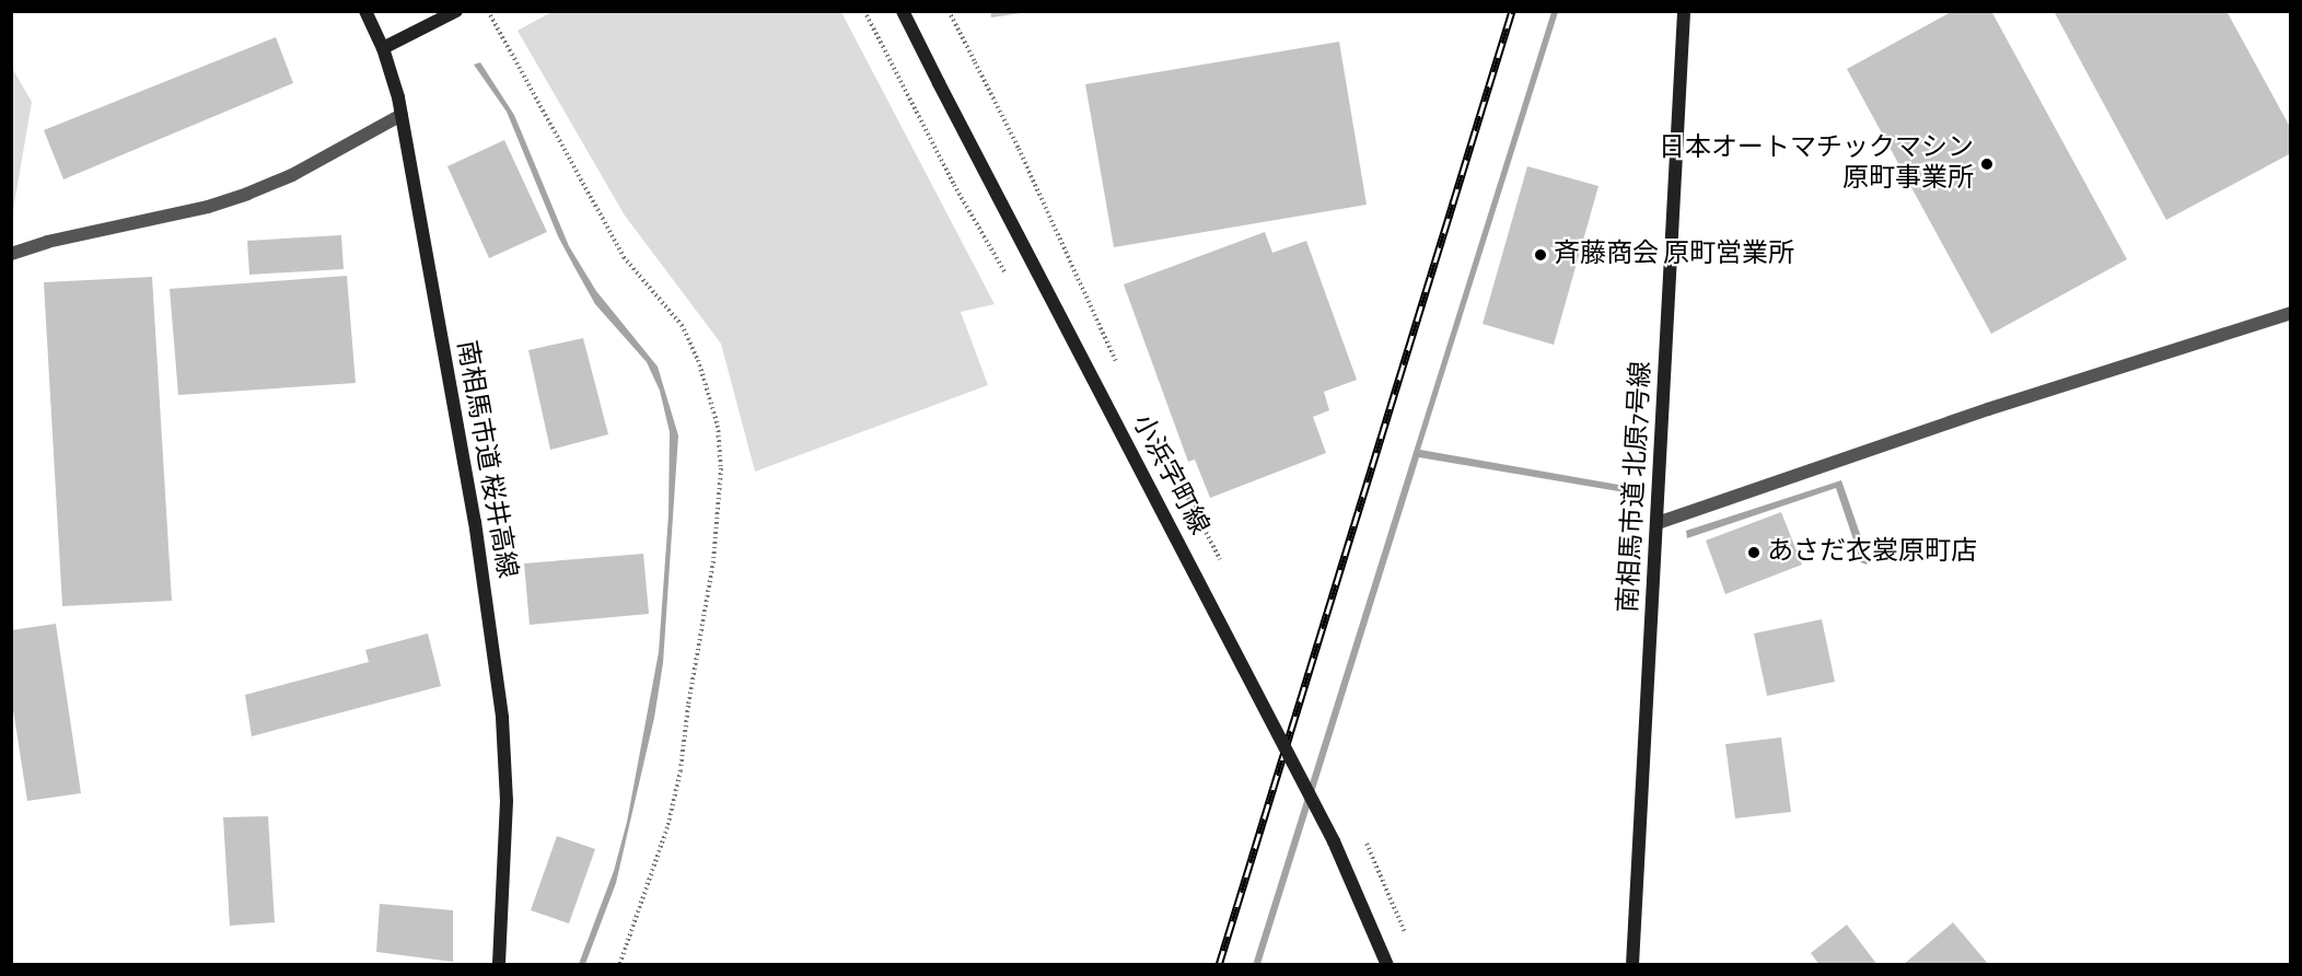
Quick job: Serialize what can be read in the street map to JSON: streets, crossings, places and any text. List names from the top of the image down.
{
  "streets": {
    "street": ["南相馬市道 桜井高線", "小浜字町線", "南相馬市道 北原7号線"]
  },
  "places": ["日本オートマチックマシン 原町事業所", "斉藤商会 原町営業所", "あさだ衣裳原町店"]
}
